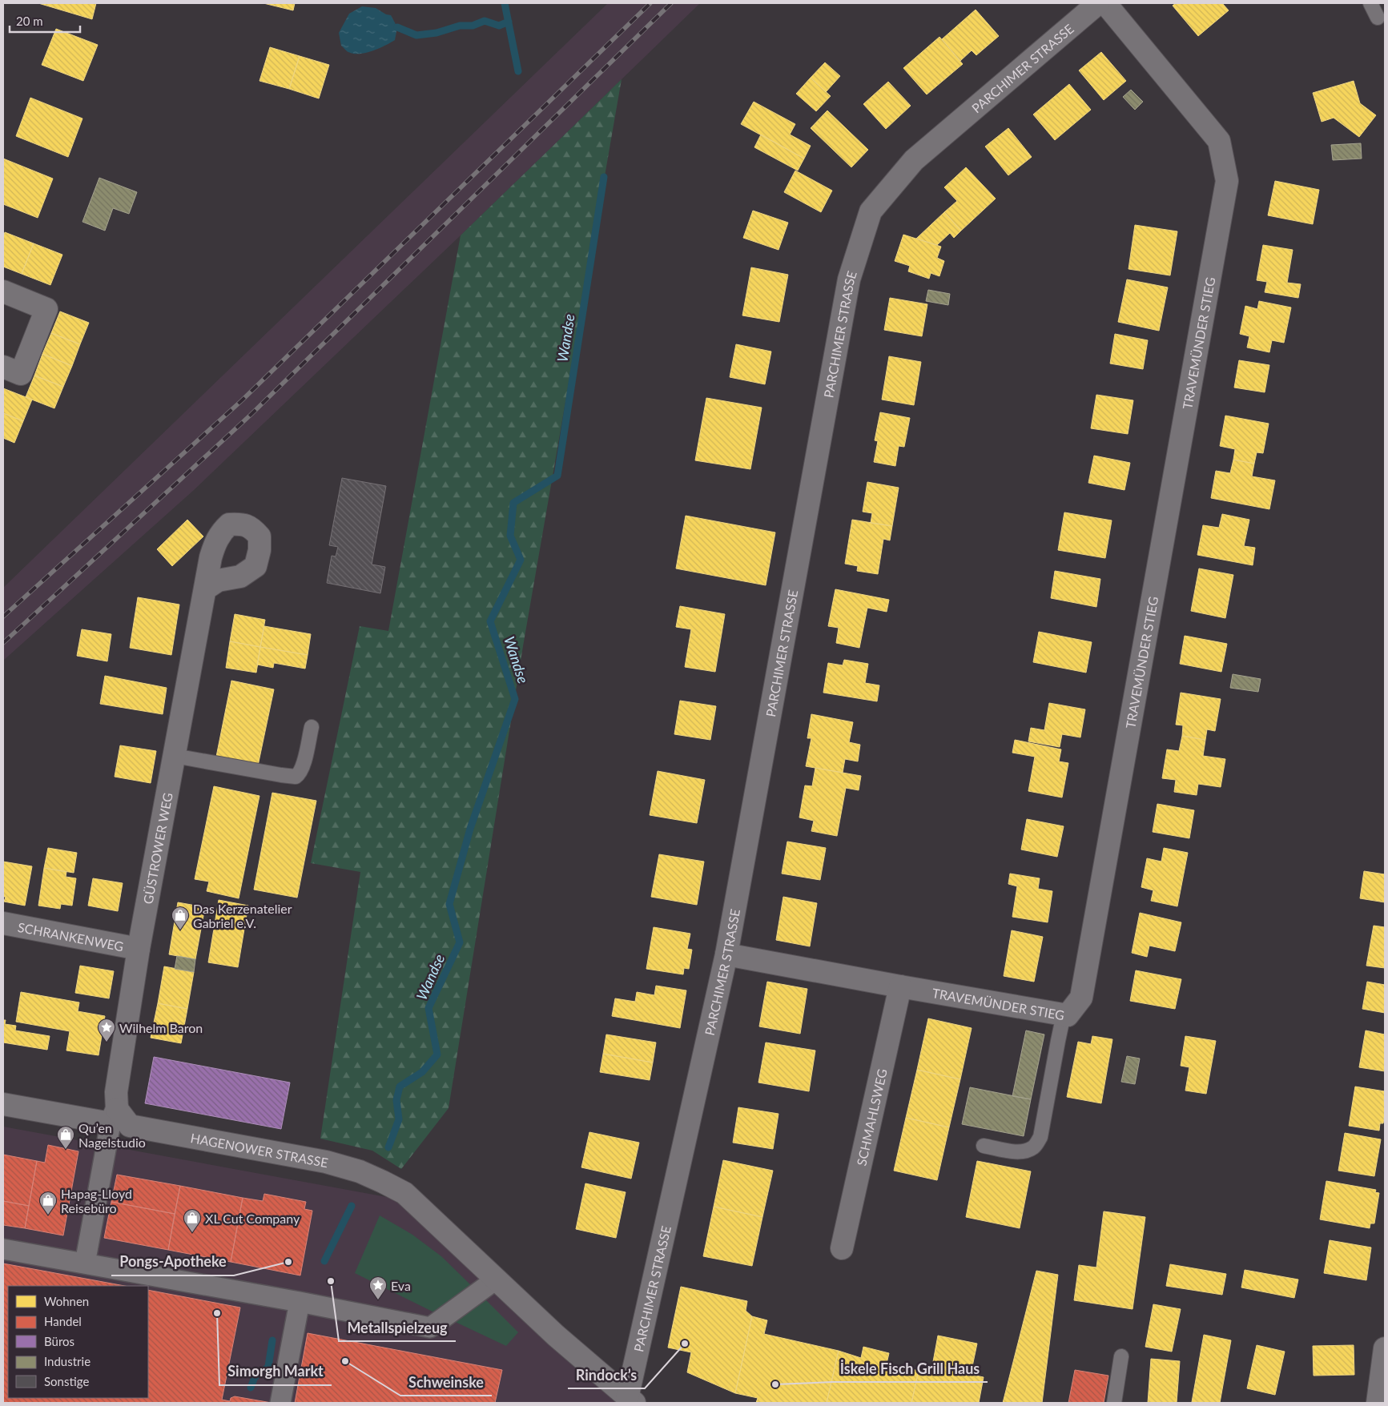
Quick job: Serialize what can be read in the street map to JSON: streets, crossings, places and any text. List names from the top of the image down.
{
  "streets": {
    "street": [
      "PARCHIMER STRASSE",
      "TRAVEMÜNDER STIEG",
      "GÜSTROWER WEG",
      "SCHRANKENWEG",
      "SCHMAHLSWEG",
      "HAGENOWER STRASSE"
    ]
  },
  "crossings": [
    ["PARCHIMER STRASSE", "TRAVEMÜNDER STIEG"],
    ["PARCHIMER STRASSE", "HAGENOWER STRASSE"],
    ["TRAVEMÜNDER STIEG", "SCHMAHLSWEG"],
    ["GÜSTROWER WEG", "SCHRANKENWEG"],
    ["GÜSTROWER WEG", "HAGENOWER STRASSE"]
  ],
  "water": ["Wandse"],
  "places": {
    "shop": [
      "Das Kerzenatelier Gabriel e.V.",
      "Qu’en Nagelstudio",
      "Hapag-Lloyd Reisebüro",
      "XL Cut Company"
    ],
    "place": ["Wilhelm Baron", "Eva"],
    "other": [
      "Pongs-Apotheke",
      "Metallspielzeug",
      "Simorgh Markt",
      "Rindock’s",
      "Schweinske",
      "İskele Fisch Grill Haus"
    ]
  },
  "legend": [
    "Wohnen",
    "Handel",
    "Büros",
    "Industrie",
    "Sonstige"
  ],
  "scale_bar": "20 m"
}
